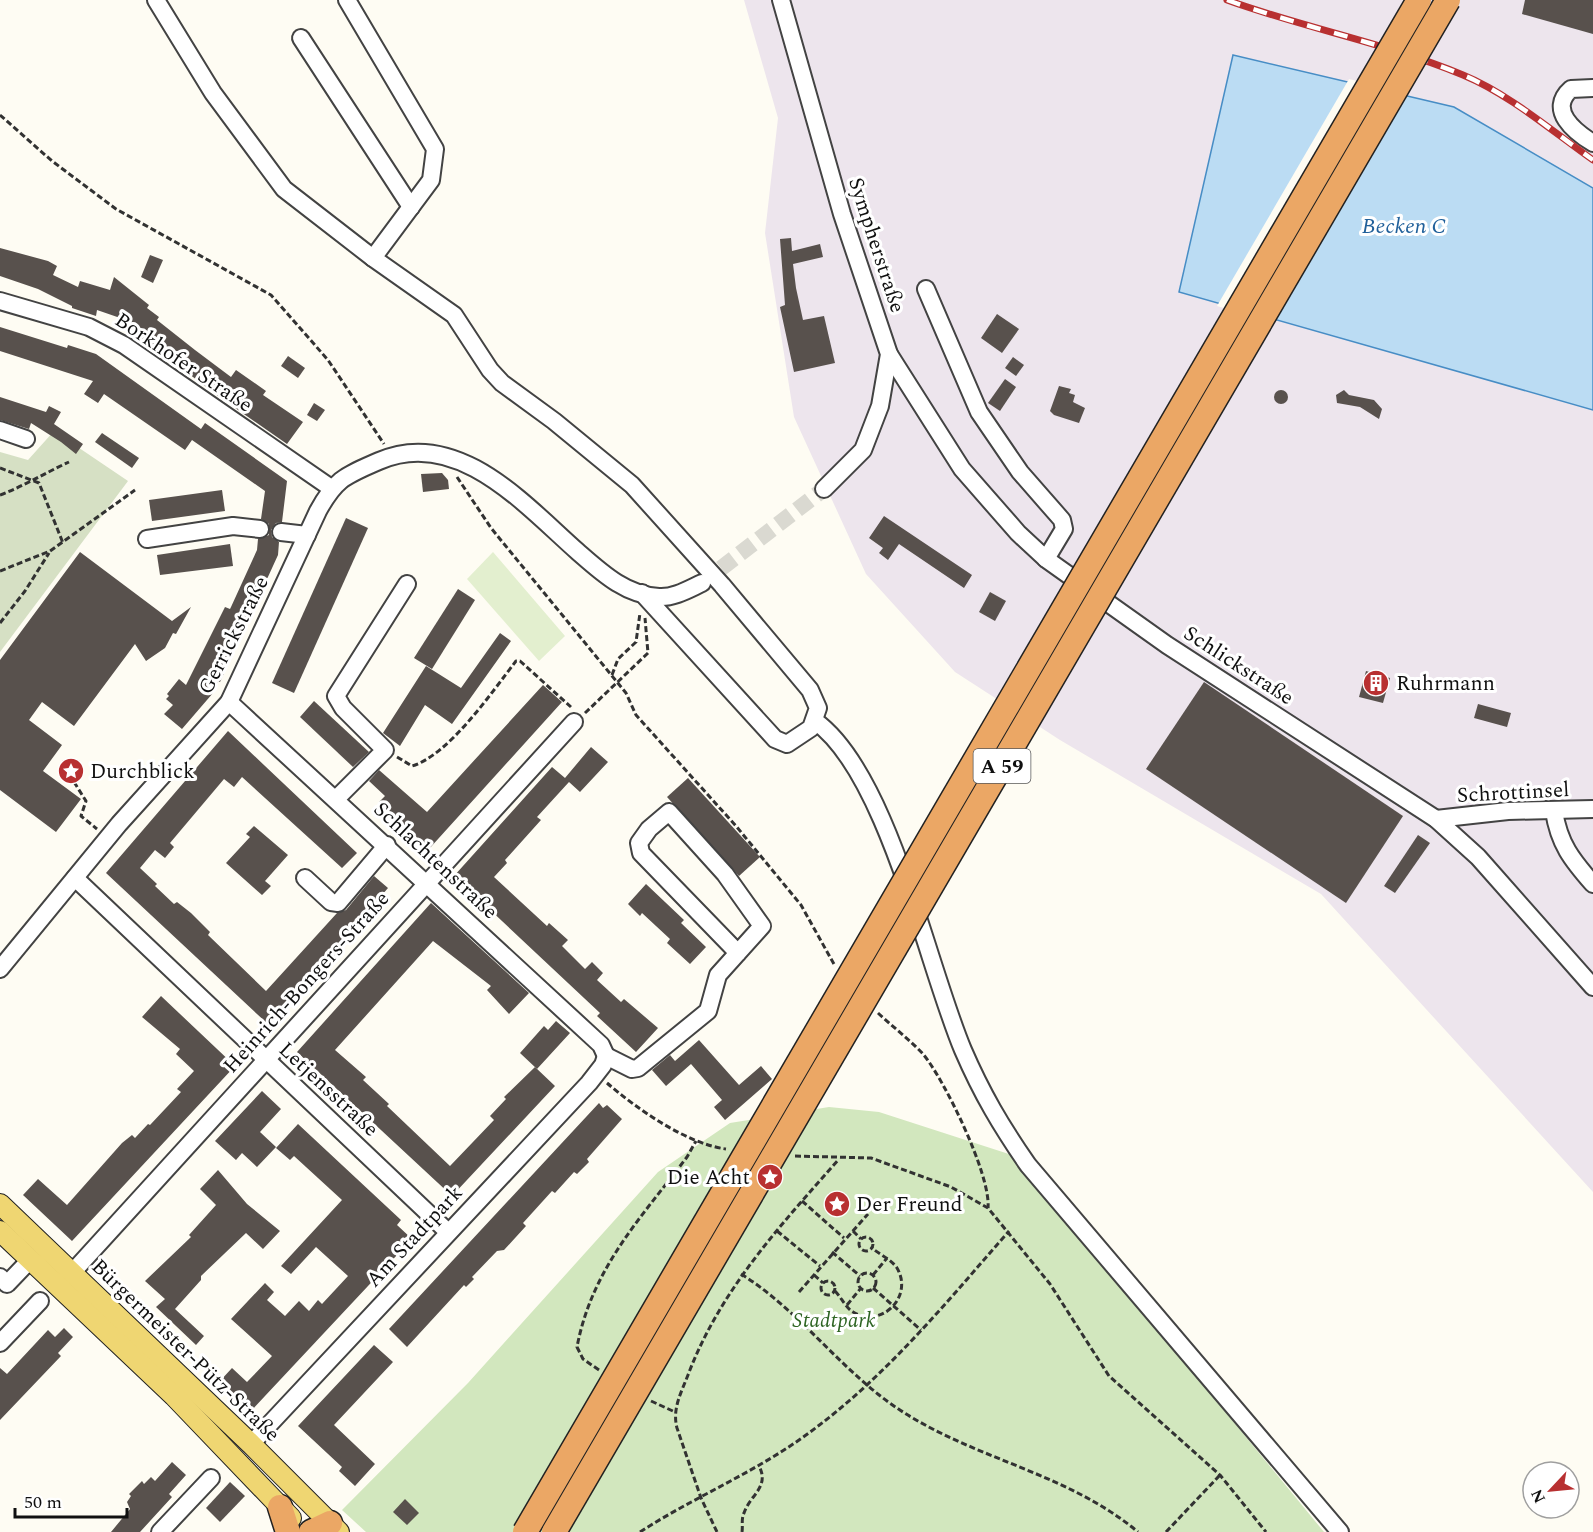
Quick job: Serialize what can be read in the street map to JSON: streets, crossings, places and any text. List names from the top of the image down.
{
  "streets": {
    "highway": ["A 59"],
    "main road": ["Bürgermeister-Pütz-Straße"],
    "street": [
      "Sympherstraße",
      "Borkhofer Straße",
      "Gerrickstraße",
      "Schlickstraße",
      "Schrottinsel",
      "Schlachtenstraße",
      "Heinrich-Bongers-Straße",
      "Letjensstraße",
      "Am Stadtpark"
    ]
  },
  "crossings": [
    ["Sympherstraße", "Schlickstraße"],
    ["Borkhofer Straße", "Gerrickstraße"],
    ["Gerrickstraße", "Schlachtenstraße"],
    ["Gerrickstraße", "Letjensstraße"],
    ["Schlickstraße", "Schrottinsel"],
    ["Schlachtenstraße", "Heinrich-Bongers-Straße"],
    ["Schlachtenstraße", "Am Stadtpark"],
    ["Heinrich-Bongers-Straße", "Letjensstraße"],
    ["Heinrich-Bongers-Straße", "Bürgermeister-Pütz-Straße"],
    ["Letjensstraße", "Am Stadtpark"],
    ["Am Stadtpark", "Bürgermeister-Pütz-Straße"]
  ],
  "water": ["Becken C"],
  "parks": ["Stadtpark"],
  "places": {
    "building": ["Ruhrmann"],
    "place": ["Durchblick", "Die Acht", "Der Freund"]
  },
  "scale_bar": "50 m",
  "north": "bottom left"
}
